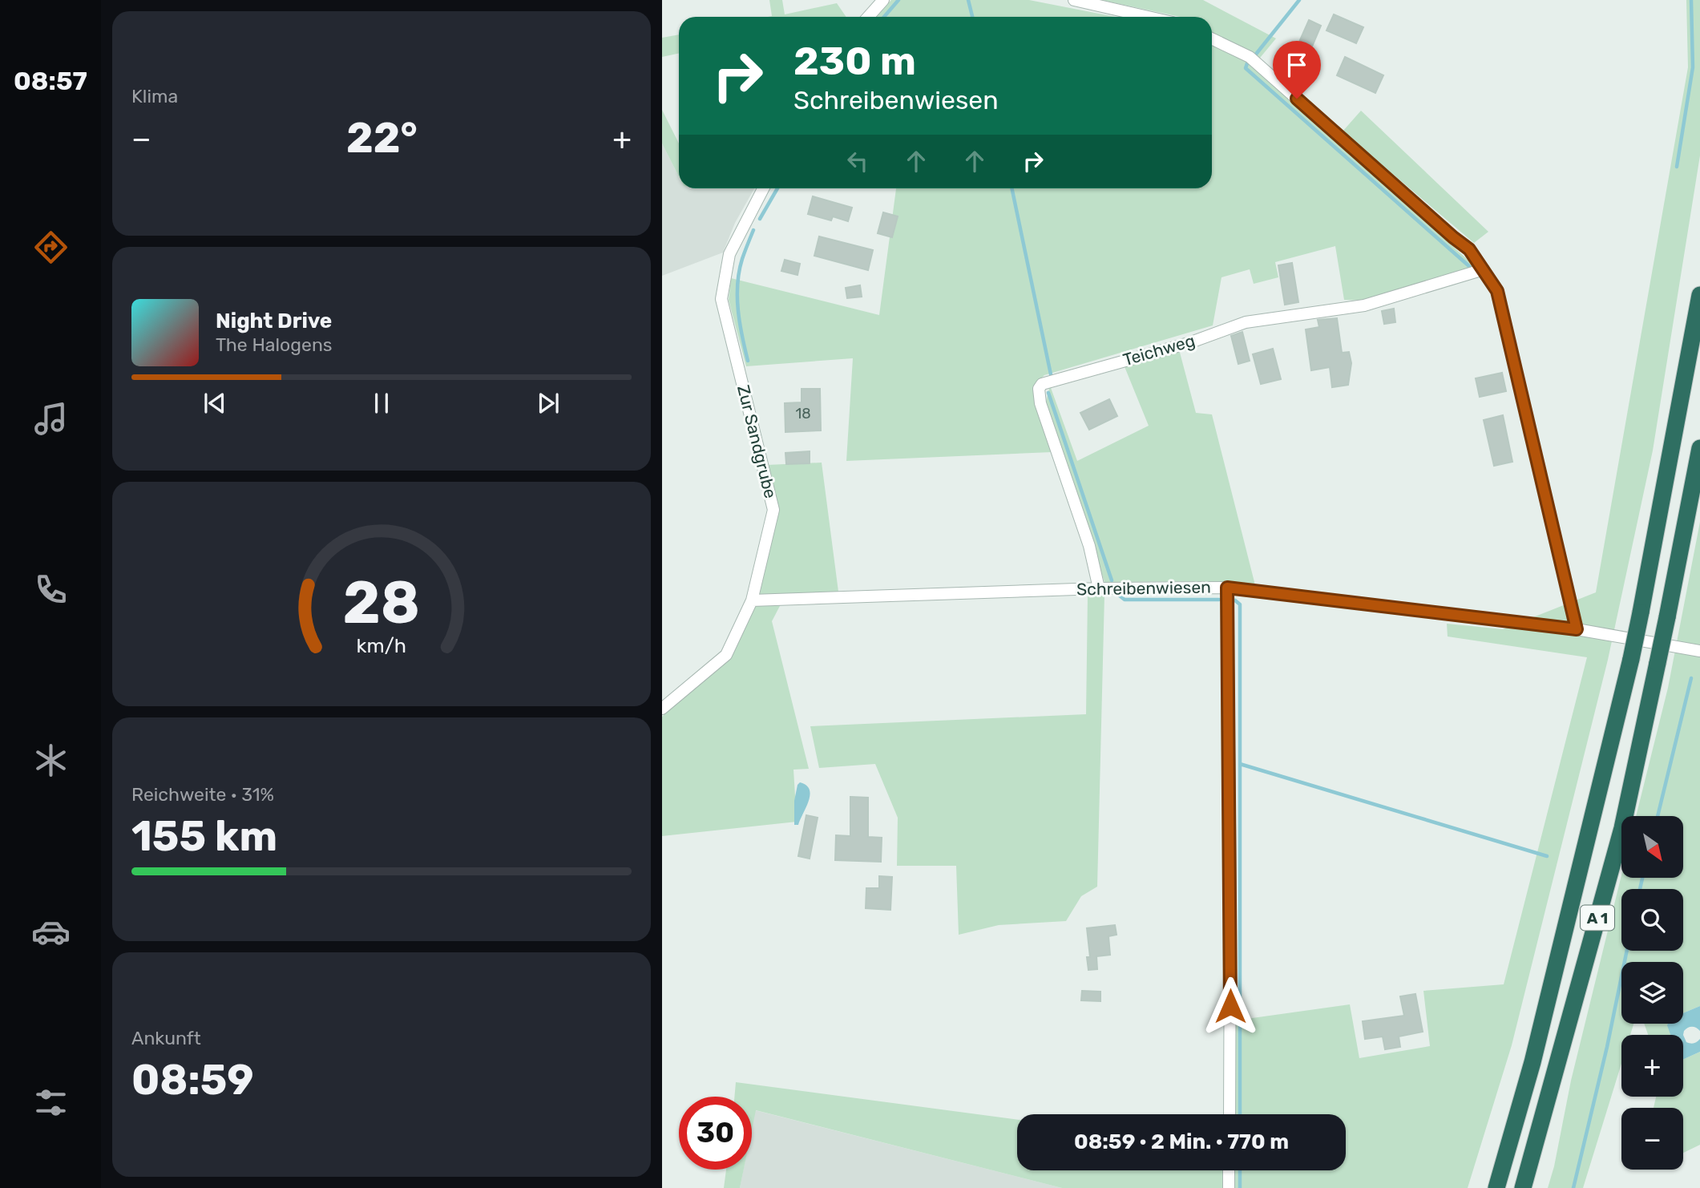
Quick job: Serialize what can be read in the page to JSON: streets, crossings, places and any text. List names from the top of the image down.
{
  "streets": {
    "highway": ["A 1"],
    "street": ["Teichweg", "Zur Sandgrube", "Schreibenwiesen"]
  },
  "crossings": [
    ["Teichweg", "Schreibenwiesen"],
    ["Zur Sandgrube", "Schreibenwiesen"]
  ],
  "house_numbers": ["18"],
  "north": "bottom right",
  "page": {
    "tabs": "08:57",
    "tile": [
      "Klima",
      ["Reichweite · 31%", "155 km"],
      ["Ankunft", "08:59"]
    ],
    "turn": ["230 m", "Schreibenwiesen"],
    "heat": ["−", "22°", "+"],
    "song": ["Night Drive", "The Halogens"],
    "map_buttons": ["+", "−"],
    "limit": "30",
    "trip": "08:59 · 2 Min. · 770 m",
    "gauge": ["28", "km/h"]
  }
}
